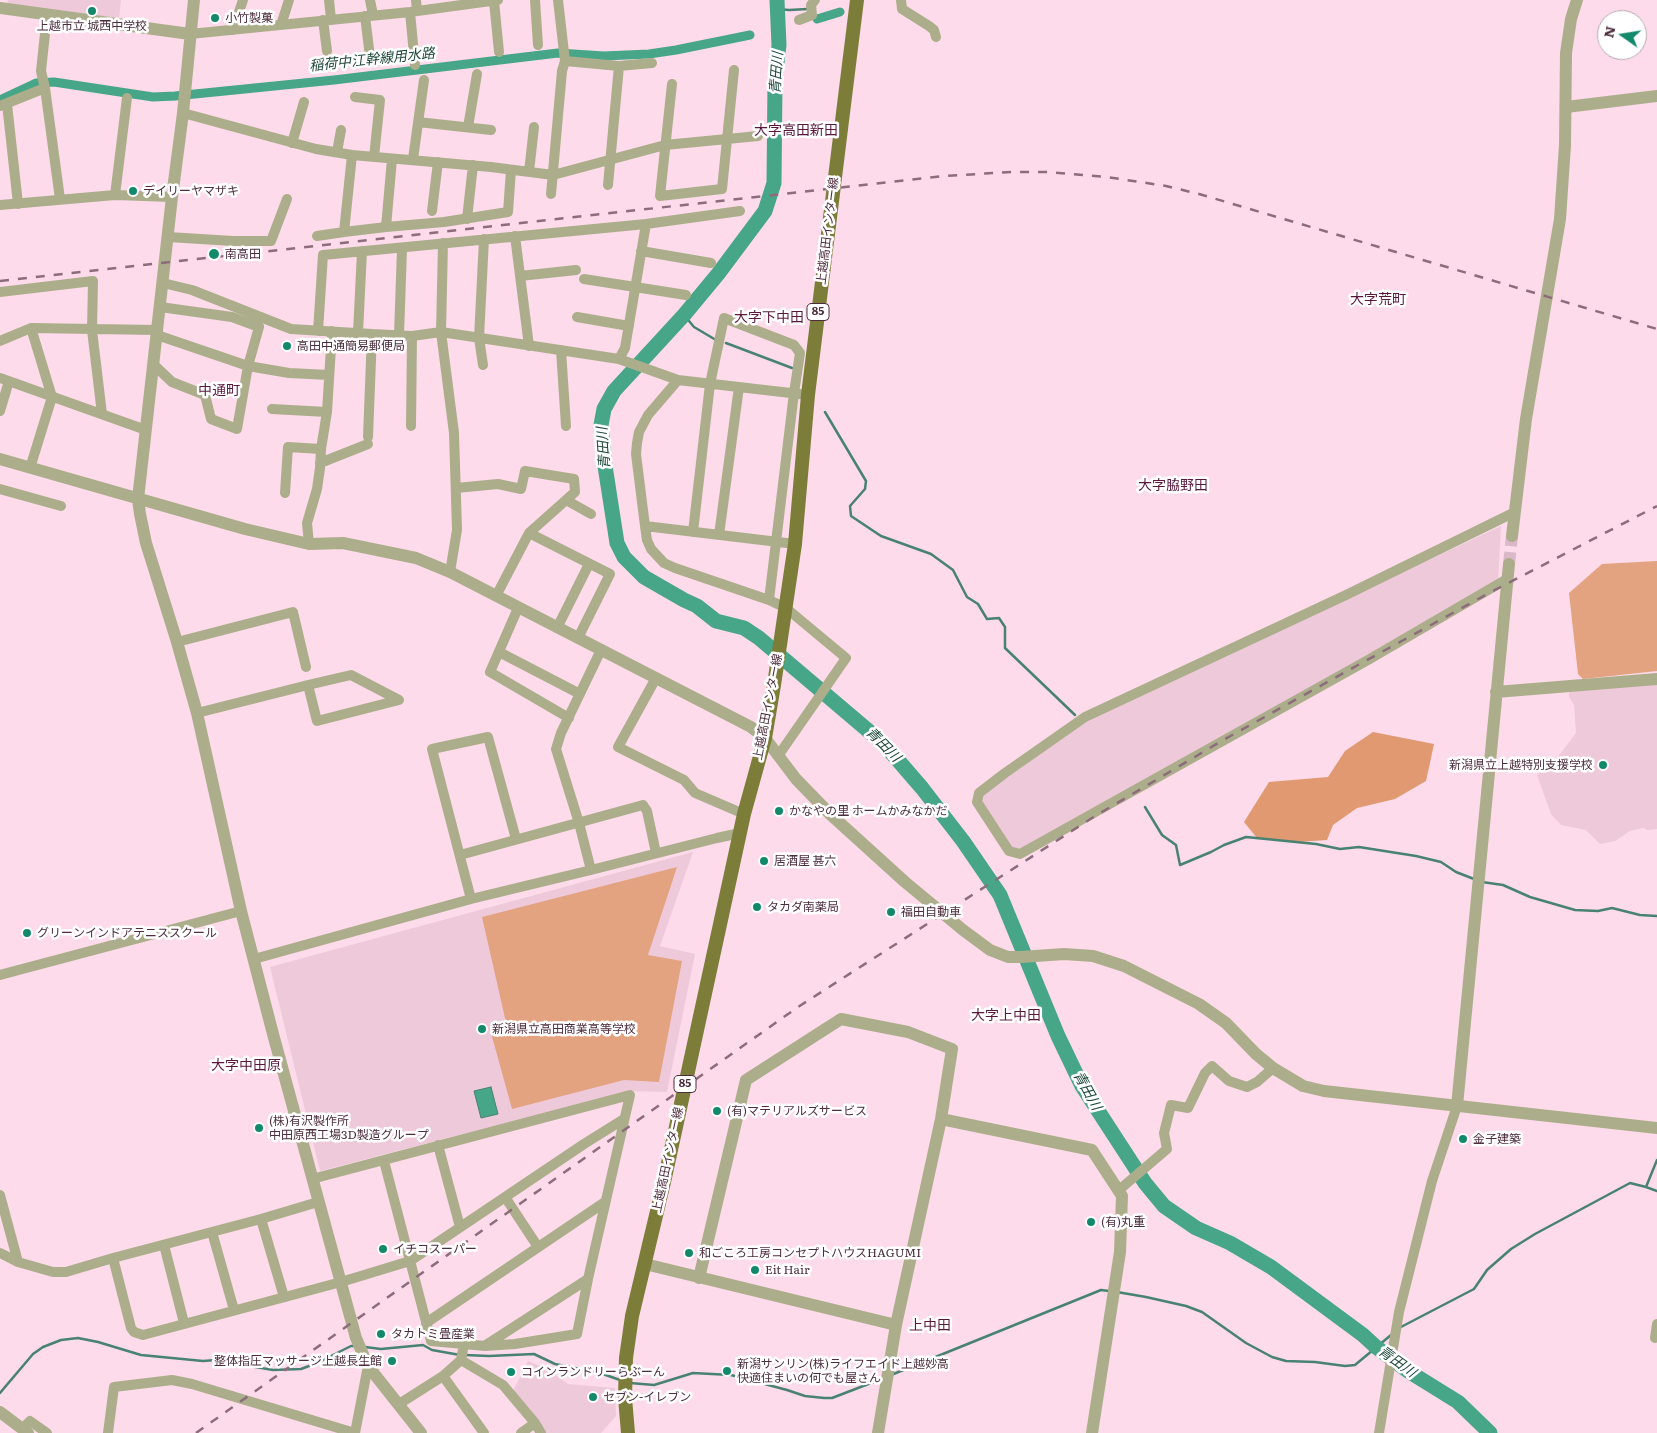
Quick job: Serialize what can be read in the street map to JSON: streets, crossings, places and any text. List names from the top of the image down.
{
  "streets": {
    "main road": ["上越高田インター線", "85"]
  },
  "districts": [
    "大字高田新田",
    "大字荒町",
    "大字下中田",
    "中通町",
    "大字脇野田",
    "大字上中田",
    "大字中田原",
    "上中田"
  ],
  "water": ["稲荷中江幹線用水路", "青田川"],
  "places": [
    "上越市立 城西中学校",
    "小竹製菓",
    "デイリーヤマザキ",
    "南高田",
    "高田中通簡易郵便局",
    "新潟県立上越特別支援学校",
    "かなやの里 ホームかみなかだ",
    "居酒屋 甚六",
    "タカダ南薬局",
    "福田自動車",
    "グリーンインドアテニススクール",
    "新潟県立高田商業高等学校",
    "(有)マテリアルズサービス",
    "(株)有沢製作所 中田原西工場3D製造グループ",
    "金子建築",
    "(有)丸重",
    "イチコスーパー",
    "和ごころ工房コンセプトハウスHAGUMI",
    "Eit Hair",
    "タカトミ畳産業",
    "整体指圧マッサージ上越長生館",
    "新潟サンリン(株)ライフエイド上越妙高 快適住まいの何でも屋さん",
    "コインランドリーらぶーん",
    "セブン-イレブン"
  ],
  "north": "left"
}
